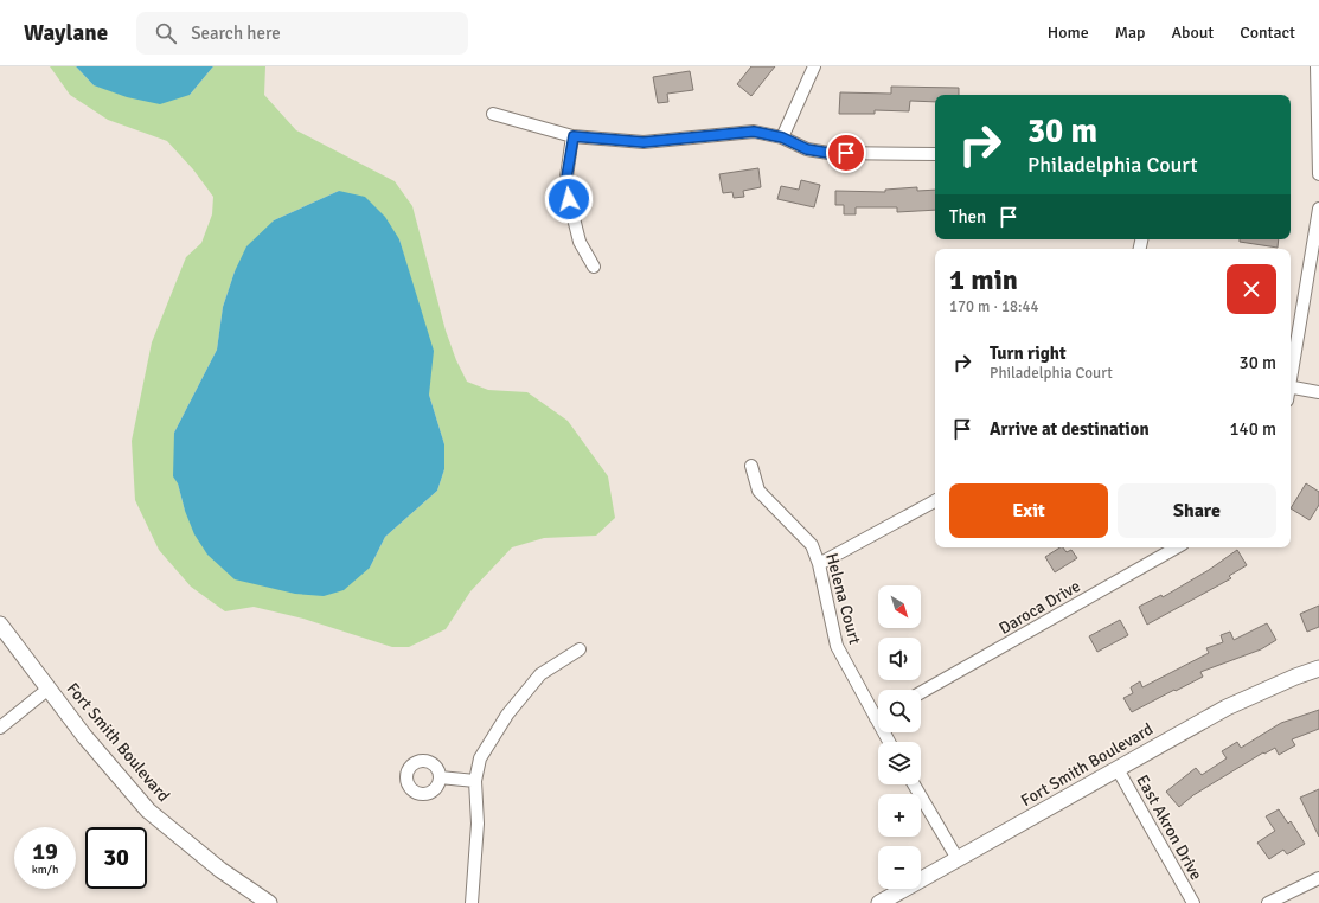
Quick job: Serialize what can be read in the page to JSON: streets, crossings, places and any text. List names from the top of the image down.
{
  "streets": {
    "street": [
      "Helena Court",
      "Daroca Drive",
      "Fort Smith Boulevard",
      "East Akron Drive"
    ]
  },
  "crossings": [
    ["Fort Smith Boulevard", "East Akron Drive"]
  ],
  "north": "bottom right",
  "page": {
    "header": "Waylane",
    "search": "Search here",
    "nav": [
      "Home",
      "Map",
      "About",
      "Contact"
    ],
    "turn": ["30 m", "Philadelphia Court"],
    "then": "Then",
    "heading": ["1 min", "170 m · 18:44"],
    "list": [
      {
        "name": "Turn right",
        "note": "Philadelphia Court",
        "value": "30 m"
      },
      {
        "name": "Arrive at destination",
        "value": "140 m"
      }
    ],
    "buttons": ["Exit", "Share"],
    "map_buttons": ["+", "−"],
    "speed": "19 km/h",
    "limit": "30"
  }
}
